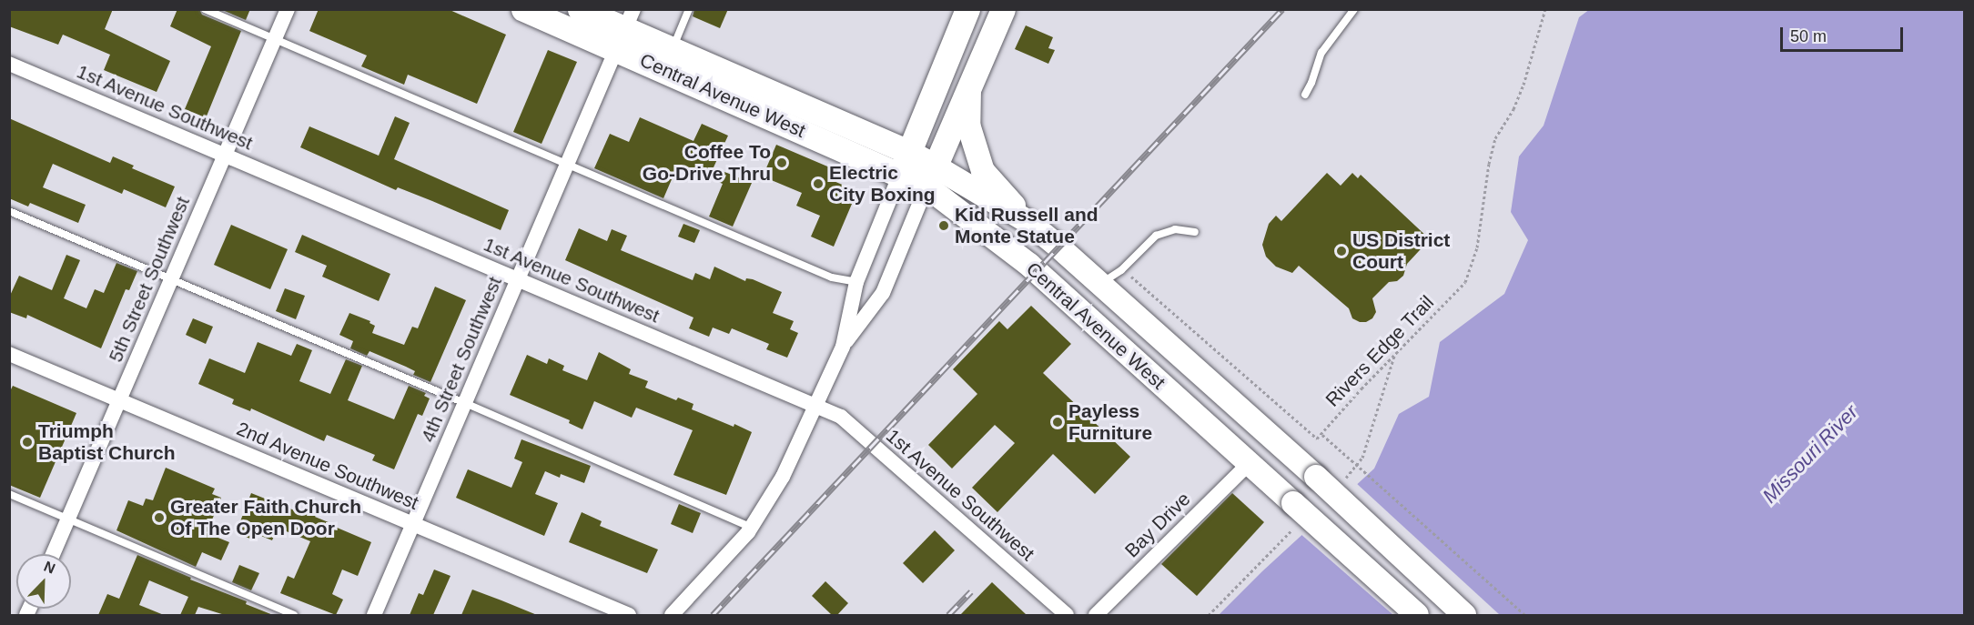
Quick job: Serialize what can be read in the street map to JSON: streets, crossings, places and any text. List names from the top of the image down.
{
  "streets": {
    "highway": ["Central Avenue West"],
    "street": [
      "1st Avenue Southwest",
      "5th Street Southwest",
      "4th Street Southwest",
      "2nd Avenue Southwest",
      "Bay Drive"
    ],
    "path": ["Rivers Edge Trail"]
  },
  "crossings": [
    ["Central Avenue West", "4th Street Southwest"],
    ["Central Avenue West", "Bay Drive"],
    ["1st Avenue Southwest", "5th Street Southwest"],
    ["1st Avenue Southwest", "4th Street Southwest"],
    ["5th Street Southwest", "2nd Avenue Southwest"],
    ["4th Street Southwest", "2nd Avenue Southwest"]
  ],
  "water": ["Missouri River"],
  "places": [
    "Coffee To Go-Drive Thru",
    "Electric City Boxing",
    "Kid Russell and Monte Statue",
    "US District Court",
    "Payless Furniture",
    "Triumph Baptist Church",
    "Greater Faith Church Of The Open Door"
  ],
  "scale_bar": "50 m",
  "north": "top right"
}
